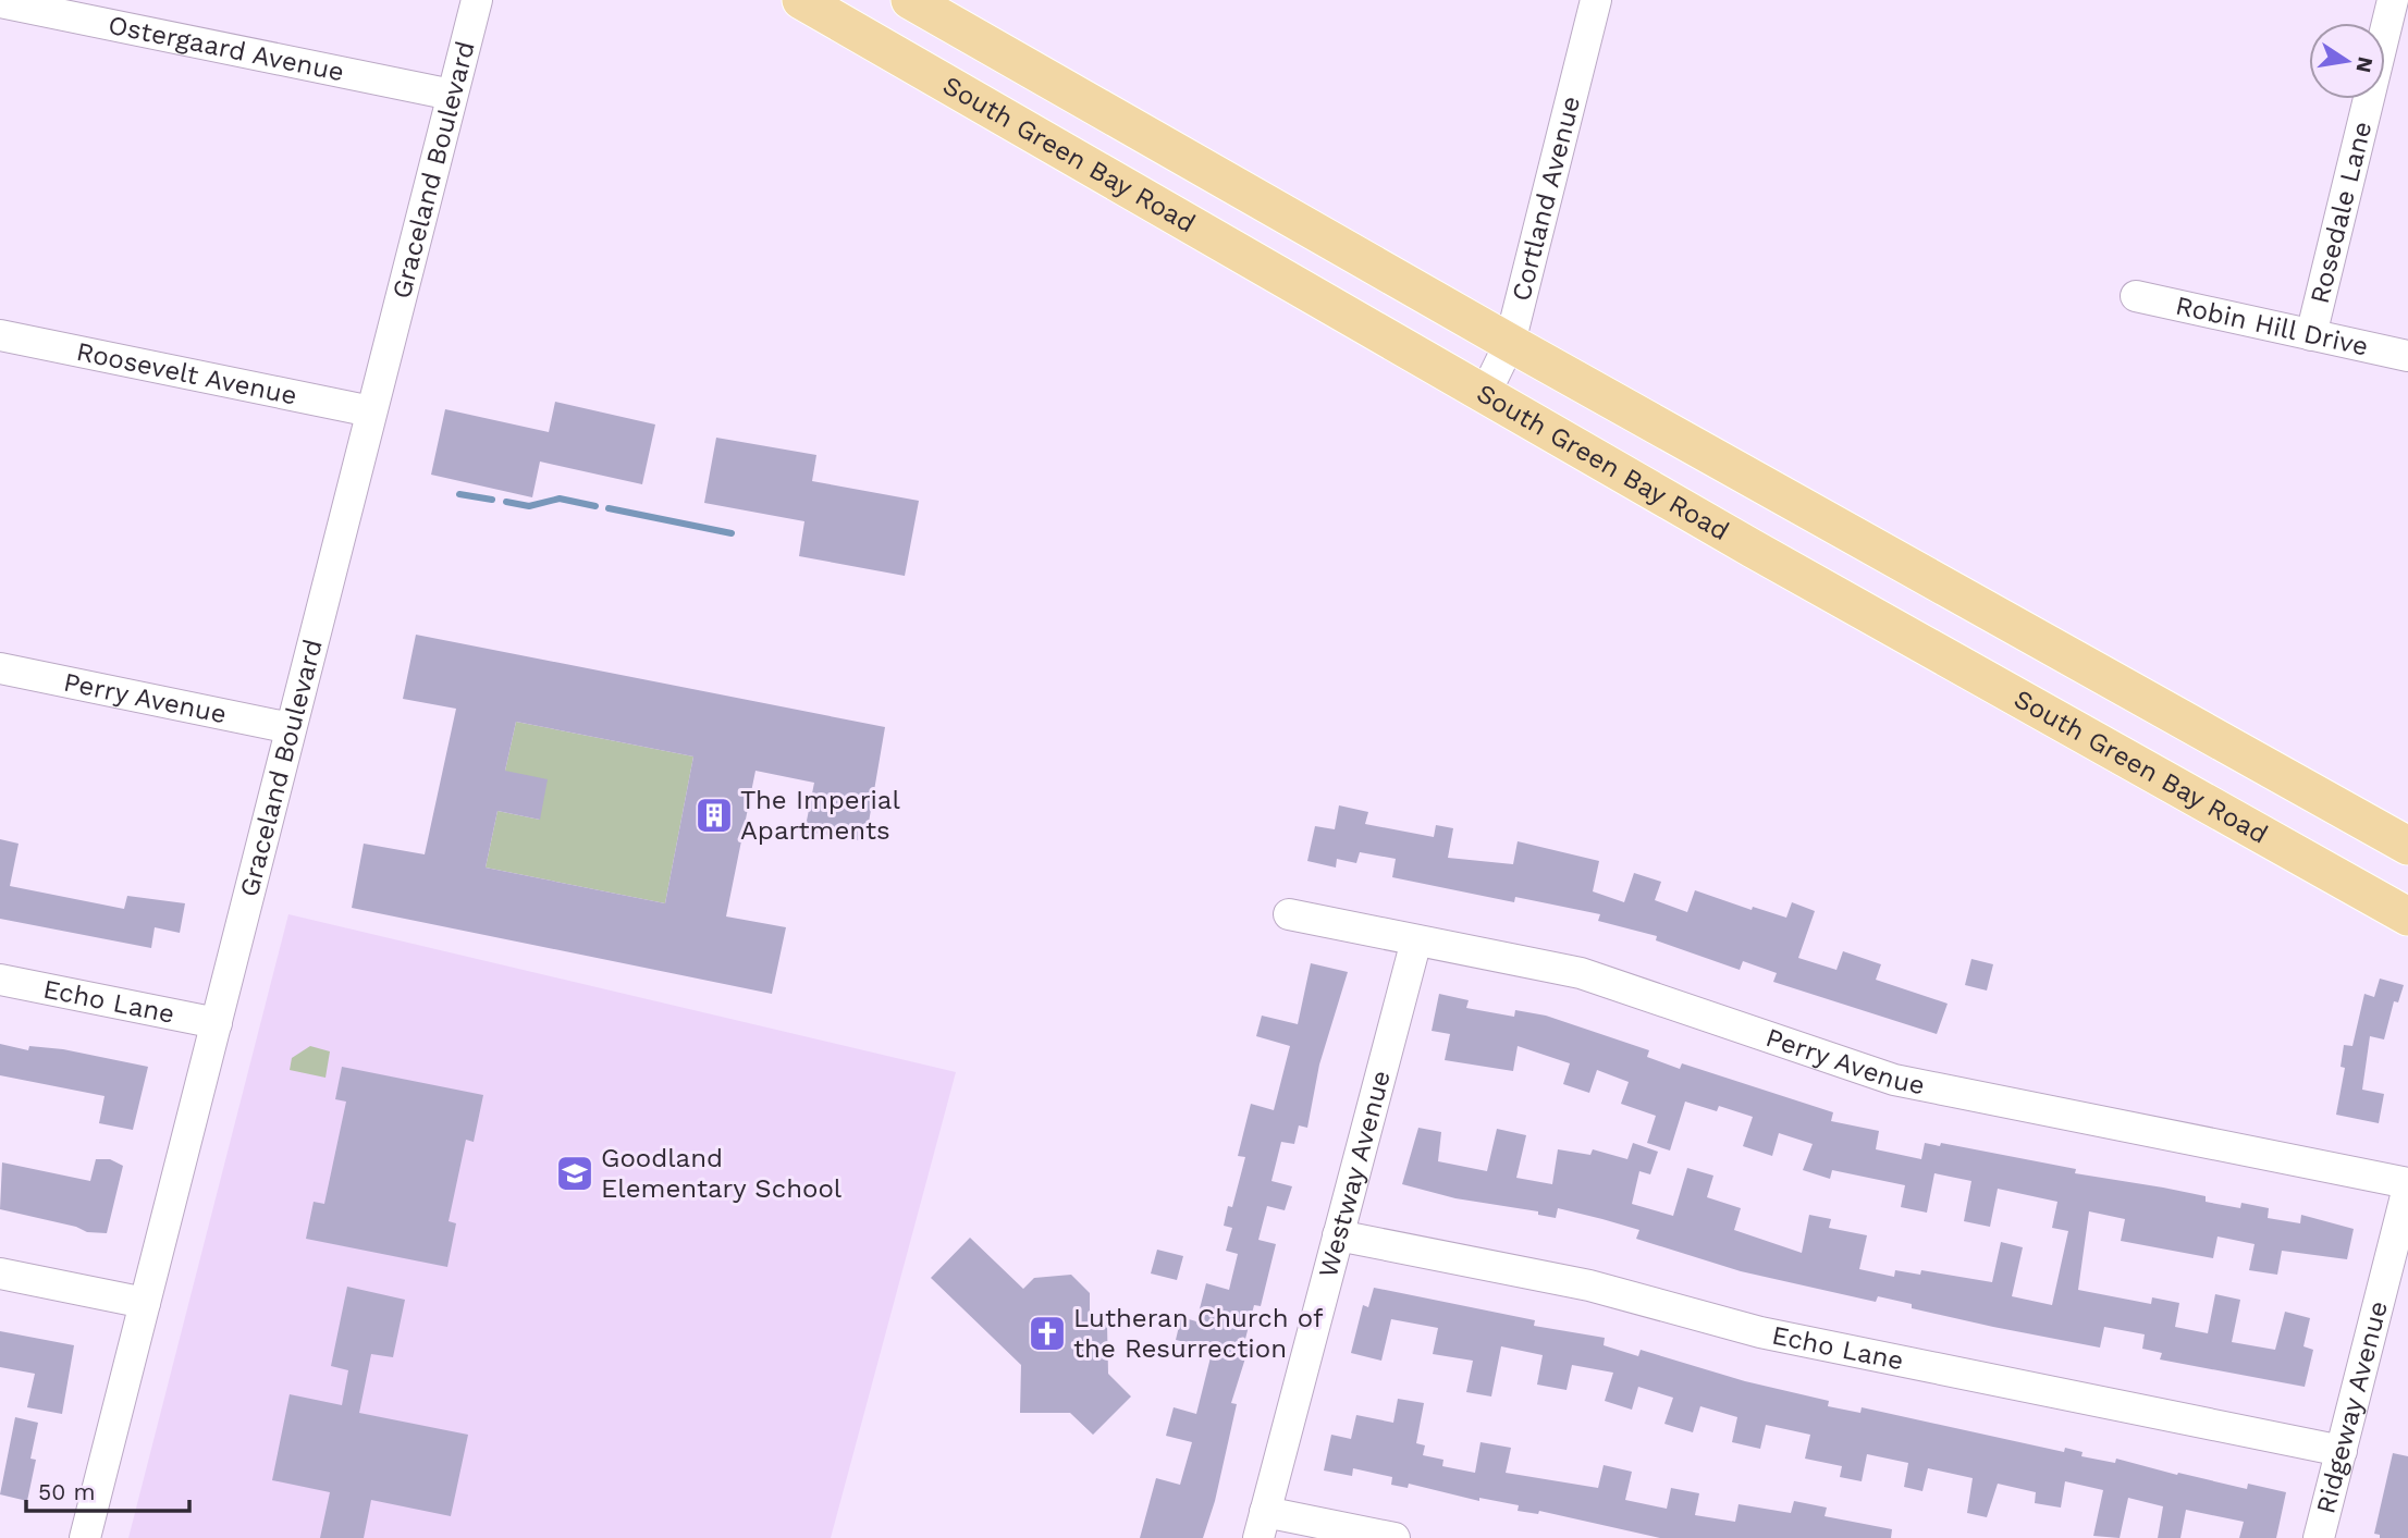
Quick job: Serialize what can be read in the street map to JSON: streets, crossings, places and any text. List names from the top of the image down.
{
  "streets": {
    "main road": ["South Green Bay Road"],
    "street": [
      "Ostergaard Avenue",
      "Graceland Boulevard",
      "Cortland Avenue",
      "Rosedale Lane",
      "Robin Hill Drive",
      "Roosevelt Avenue",
      "Perry Avenue",
      "Echo Lane",
      "Westway Avenue",
      "Ridgeway Avenue"
    ]
  },
  "crossings": [
    ["Ostergaard Avenue", "Graceland Boulevard"],
    ["South Green Bay Road", "Cortland Avenue"],
    ["Graceland Boulevard", "Roosevelt Avenue"],
    ["Graceland Boulevard", "Perry Avenue"],
    ["Graceland Boulevard", "Echo Lane"],
    ["Rosedale Lane", "Robin Hill Drive"],
    ["Perry Avenue", "Westway Avenue"],
    ["Perry Avenue", "Ridgeway Avenue"],
    ["Echo Lane", "Westway Avenue"],
    ["Echo Lane", "Ridgeway Avenue"]
  ],
  "places": {
    "building": ["The Imperial Apartments"],
    "school or university": ["Goodland Elementary School"],
    "church": ["Lutheran Church of the Resurrection"]
  },
  "scale_bar": "50 m",
  "north": "right"
}
